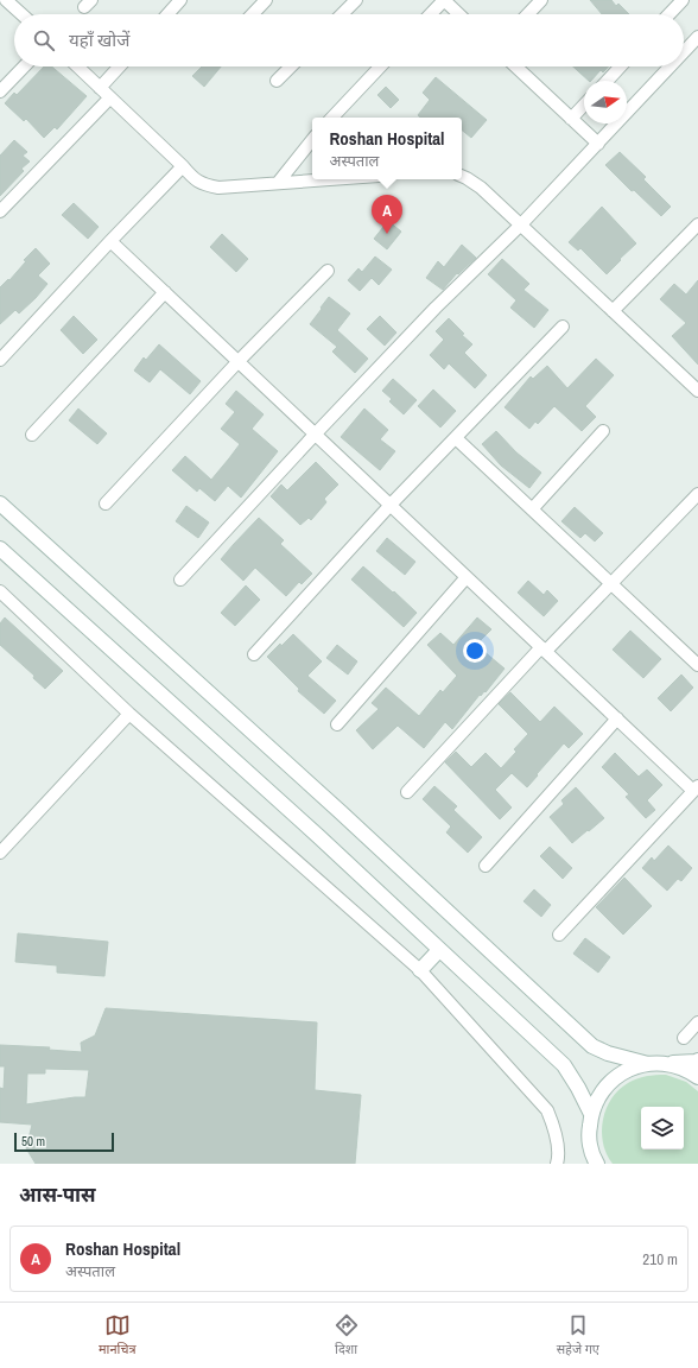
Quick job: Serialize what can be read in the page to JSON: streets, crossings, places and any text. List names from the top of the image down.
{
  "scale_bar": "50 m",
  "north": "right",
  "page": {
    "search": "यहाँ खोजें",
    "popup": ["Roshan Hospital", "अस्पताल"],
    "pins": "A",
    "scale": "50 m",
    "heading": "आस-पास",
    "list": [
      {
        "mark": "A",
        "name": "Roshan Hospital",
        "note": "अस्पताल",
        "value": "210 m"
      }
    ],
    "nav": ["मानचित्र", "दिशा", "सहेजे गए"]
  }
}
